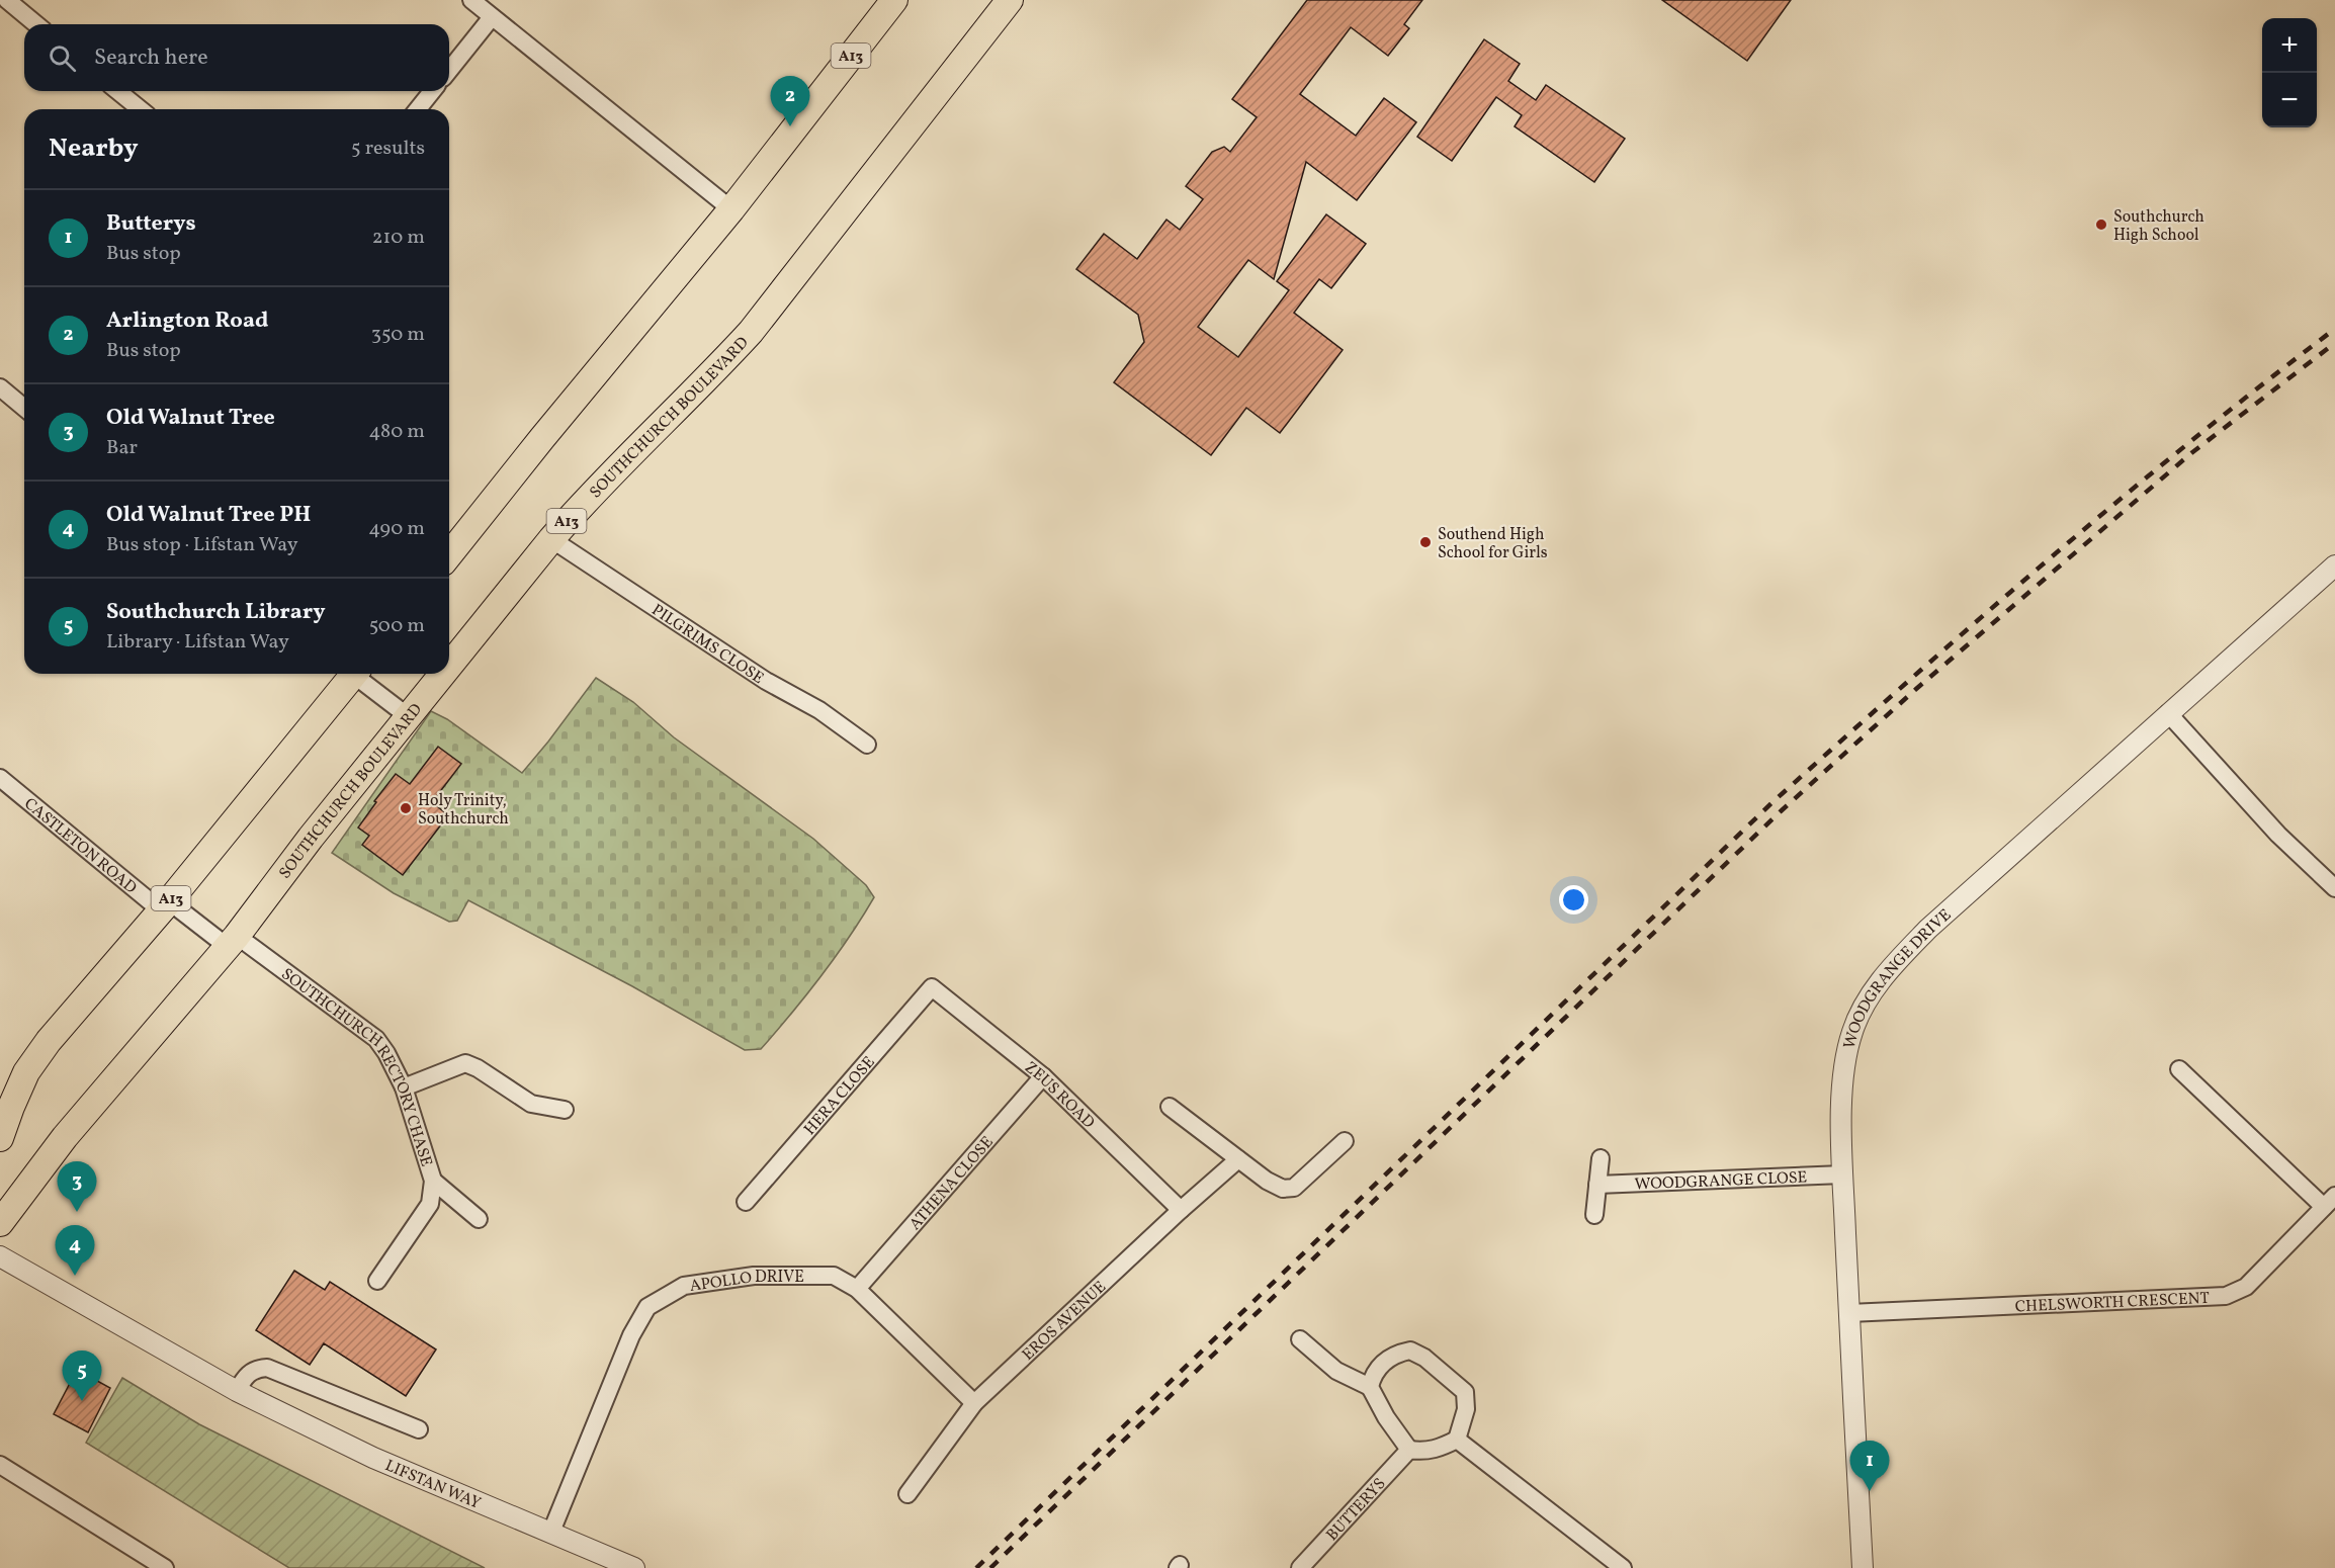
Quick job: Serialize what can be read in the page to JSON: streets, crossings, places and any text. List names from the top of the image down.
{
  "streets": {
    "main road": ["A13", "SOUTHCHURCH BOULEVARD"],
    "street": [
      "PILGRIMS CLOSE",
      "CASTLETON ROAD",
      "WOODGRANGE DRIVE",
      "SOUTHCHURCH RECTORY CHASE",
      "HERA CLOSE",
      "ZEUS ROAD",
      "WOODGRANGE CLOSE",
      "ATHENA CLOSE",
      "APOLLO DRIVE",
      "CHELSWORTH CRESCENT",
      "EROS AVENUE",
      "LIFSTAN WAY",
      "BUTTERYS"
    ]
  },
  "crossings": [
    ["A13", "CASTLETON ROAD"],
    ["SOUTHCHURCH BOULEVARD", "PILGRIMS CLOSE"],
    ["SOUTHCHURCH BOULEVARD", "CASTLETON ROAD"],
    ["SOUTHCHURCH BOULEVARD", "SOUTHCHURCH RECTORY CHASE"],
    ["CASTLETON ROAD", "SOUTHCHURCH RECTORY CHASE"],
    ["WOODGRANGE DRIVE", "WOODGRANGE CLOSE"],
    ["WOODGRANGE DRIVE", "CHELSWORTH CRESCENT"],
    ["HERA CLOSE", "ZEUS ROAD"],
    ["ZEUS ROAD", "ATHENA CLOSE"],
    ["ZEUS ROAD", "EROS AVENUE"],
    ["ATHENA CLOSE", "APOLLO DRIVE"],
    ["APOLLO DRIVE", "EROS AVENUE"],
    ["APOLLO DRIVE", "LIFSTAN WAY"]
  ],
  "places": ["Southchurch High School", "Southend High School for Girls", "Holy Trinity, Southchurch"],
  "page": {
    "map_buttons": ["+", "−"],
    "search": "Search here",
    "pins": [
      "2",
      "3",
      "4",
      "5",
      "1"
    ],
    "heading": ["Nearby", "5 results"],
    "list": [
      {
        "mark": "1",
        "name": "Butterys",
        "note": "Bus stop",
        "value": "210 m"
      },
      {
        "mark": "2",
        "name": "Arlington Road",
        "note": "Bus stop",
        "value": "350 m"
      },
      {
        "mark": "3",
        "name": "Old Walnut Tree",
        "note": "Bar",
        "value": "480 m"
      },
      {
        "mark": "4",
        "name": "Old Walnut Tree PH",
        "note": "Bus stop · Lifstan Way",
        "value": "490 m"
      },
      {
        "mark": "5",
        "name": "Southchurch Library",
        "note": "Library · Lifstan Way",
        "value": "500 m"
      }
    ]
  }
}
